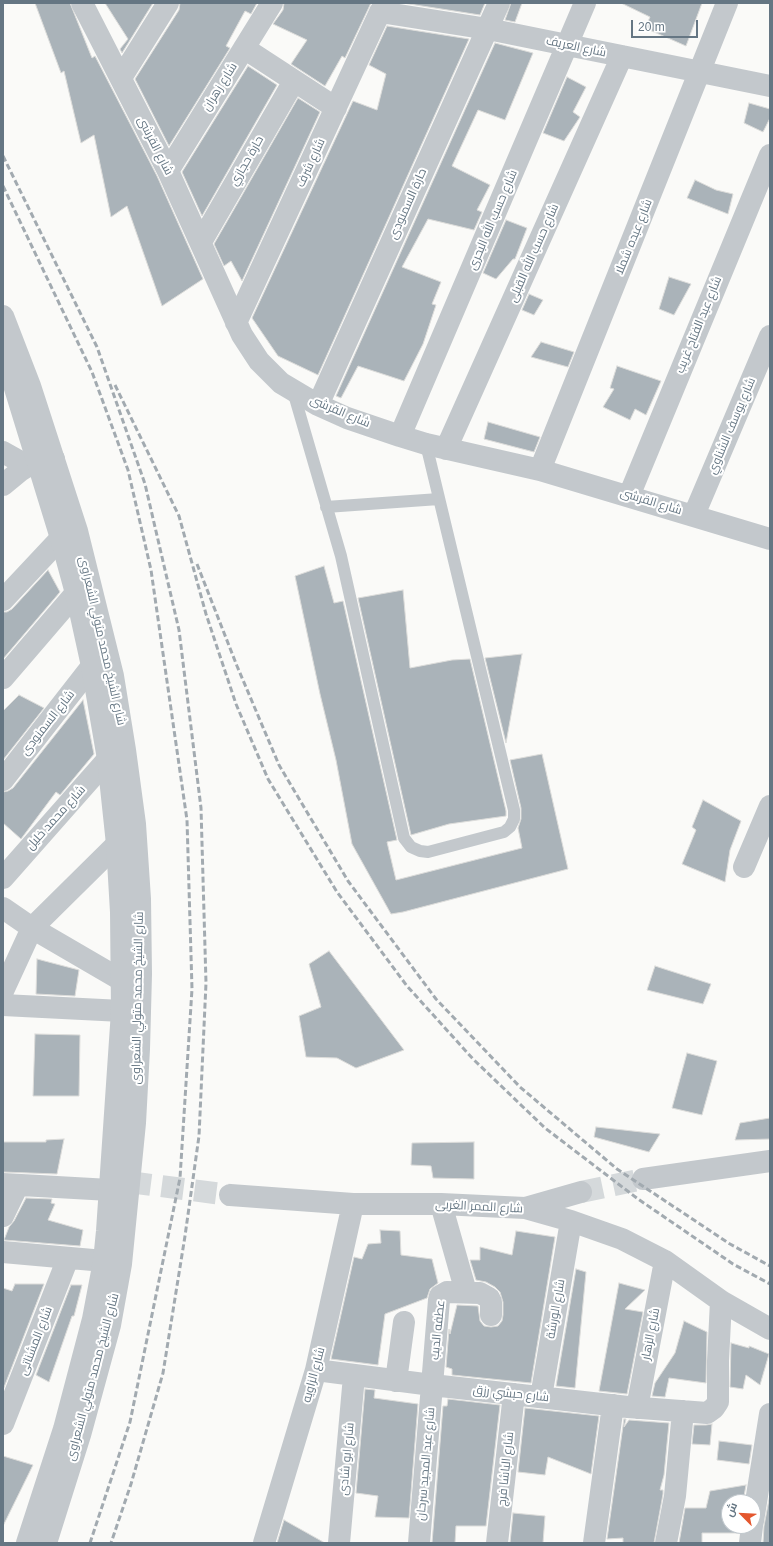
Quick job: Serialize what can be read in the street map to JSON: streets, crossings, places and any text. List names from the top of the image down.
{
  "streets": {
    "street": [
      "شارع العريف",
      "شارع زهران",
      "شارع القرشى",
      "حارة حجازي",
      "شارع شرف",
      "حارة السمنودى",
      "شارع حسب الله البحرى",
      "شارع عبده شملا",
      "شارع حسب الله القبلى",
      "شارع عبد الفتاح غريب",
      "شارع يوسف الشناوي",
      "شارع الشيخ محمد متولي الشعراوى",
      "شارع السمنودى",
      "شارع محمد خليل",
      "شارع الممر الغربى",
      "شارع الورشة",
      "عطفه الديب",
      "شارع الزهار",
      "شارع المشناتى",
      "شارع الزاويه",
      "شارع حبشي رزق",
      "شارع ابو شادى",
      "شارع عبد المجيد سرحان",
      "شارع الباشا فرج"
    ]
  },
  "crossings": [
    ["شارع العريف", "شارع شرف"],
    ["شارع العريف", "حارة السمنودى"],
    ["شارع العريف", "شارع حسب الله البحرى"],
    ["شارع العريف", "شارع عبده شملا"],
    ["شارع العريف", "شارع حسب الله القبلى"],
    ["شارع زهران", "شارع القرشى"],
    ["شارع القرشى", "حارة حجازي"],
    ["شارع القرشى", "شارع شرف"],
    ["شارع القرشى", "حارة السمنودى"],
    ["شارع القرشى", "شارع حسب الله البحرى"],
    ["شارع القرشى", "شارع عبده شملا"],
    ["شارع القرشى", "شارع حسب الله القبلى"],
    ["شارع القرشى", "شارع عبد الفتاح غريب"],
    ["شارع القرشى", "شارع يوسف الشناوي"],
    ["شارع الشيخ محمد متولي الشعراوى", "شارع السمنودى"],
    ["شارع الشيخ محمد متولي الشعراوى", "شارع محمد خليل"],
    ["شارع الممر الغربى", "شارع الورشة"],
    ["شارع الممر الغربى", "شارع الزهار"],
    ["شارع الممر الغربى", "شارع الزاويه"],
    ["شارع الممر الغربى", "شارع حبشي رزق"],
    ["شارع الورشة", "شارع حبشي رزق"],
    ["عطفه الديب", "شارع حبشي رزق"],
    ["عطفه الديب", "شارع عبد المجيد سرحان"],
    ["شارع الزهار", "شارع حبشي رزق"],
    ["شارع الزاويه", "شارع حبشي رزق"],
    ["شارع حبشي رزق", "شارع ابو شادى"],
    ["شارع حبشي رزق", "شارع عبد المجيد سرحان"],
    ["شارع حبشي رزق", "شارع الباشا فرج"]
  ],
  "scale_bar": "20 m",
  "north": "top left"
}
